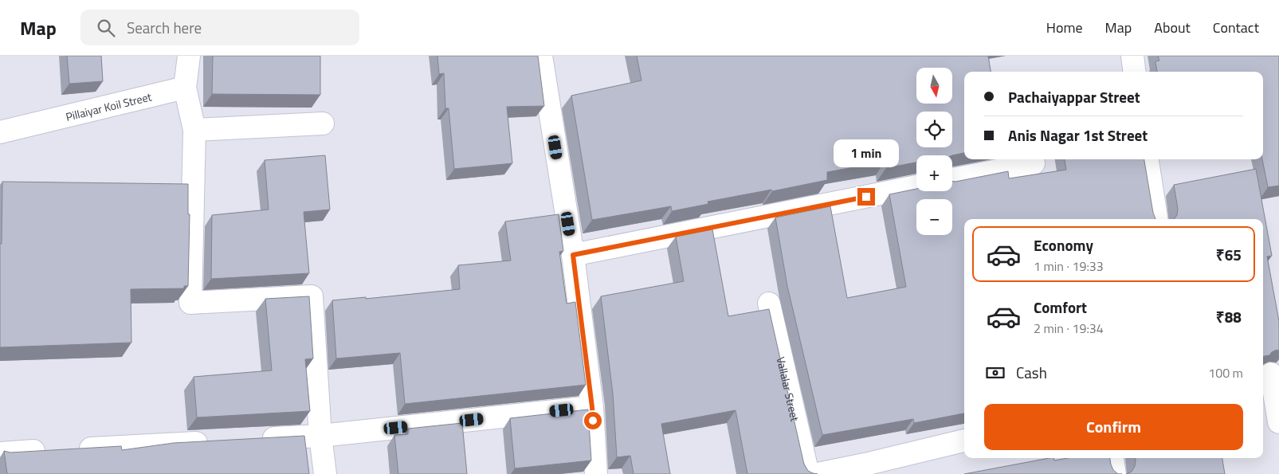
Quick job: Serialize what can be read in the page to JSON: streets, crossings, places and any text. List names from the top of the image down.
{
  "streets": {
    "street": ["Pillaiyar Koil Street", "Vallalar Street"]
  },
  "north": "bottom",
  "page": {
    "header": "Map",
    "search": "Search here",
    "nav": [
      "Home",
      "Map",
      "About",
      "Contact"
    ],
    "map_buttons": ["+", "−"],
    "banner": ["Pachaiyappar Street", "Anis Nagar 1st Street"],
    "bubble": "1 min",
    "list": [
      {
        "name": "Economy",
        "note": "1 min · 19:33",
        "value": "₹65"
      },
      {
        "name": "Comfort",
        "note": "2 min · 19:34",
        "value": "₹88"
      }
    ],
    "pay": ["Cash", "100 m"],
    "buttons": "Confirm"
  }
}
